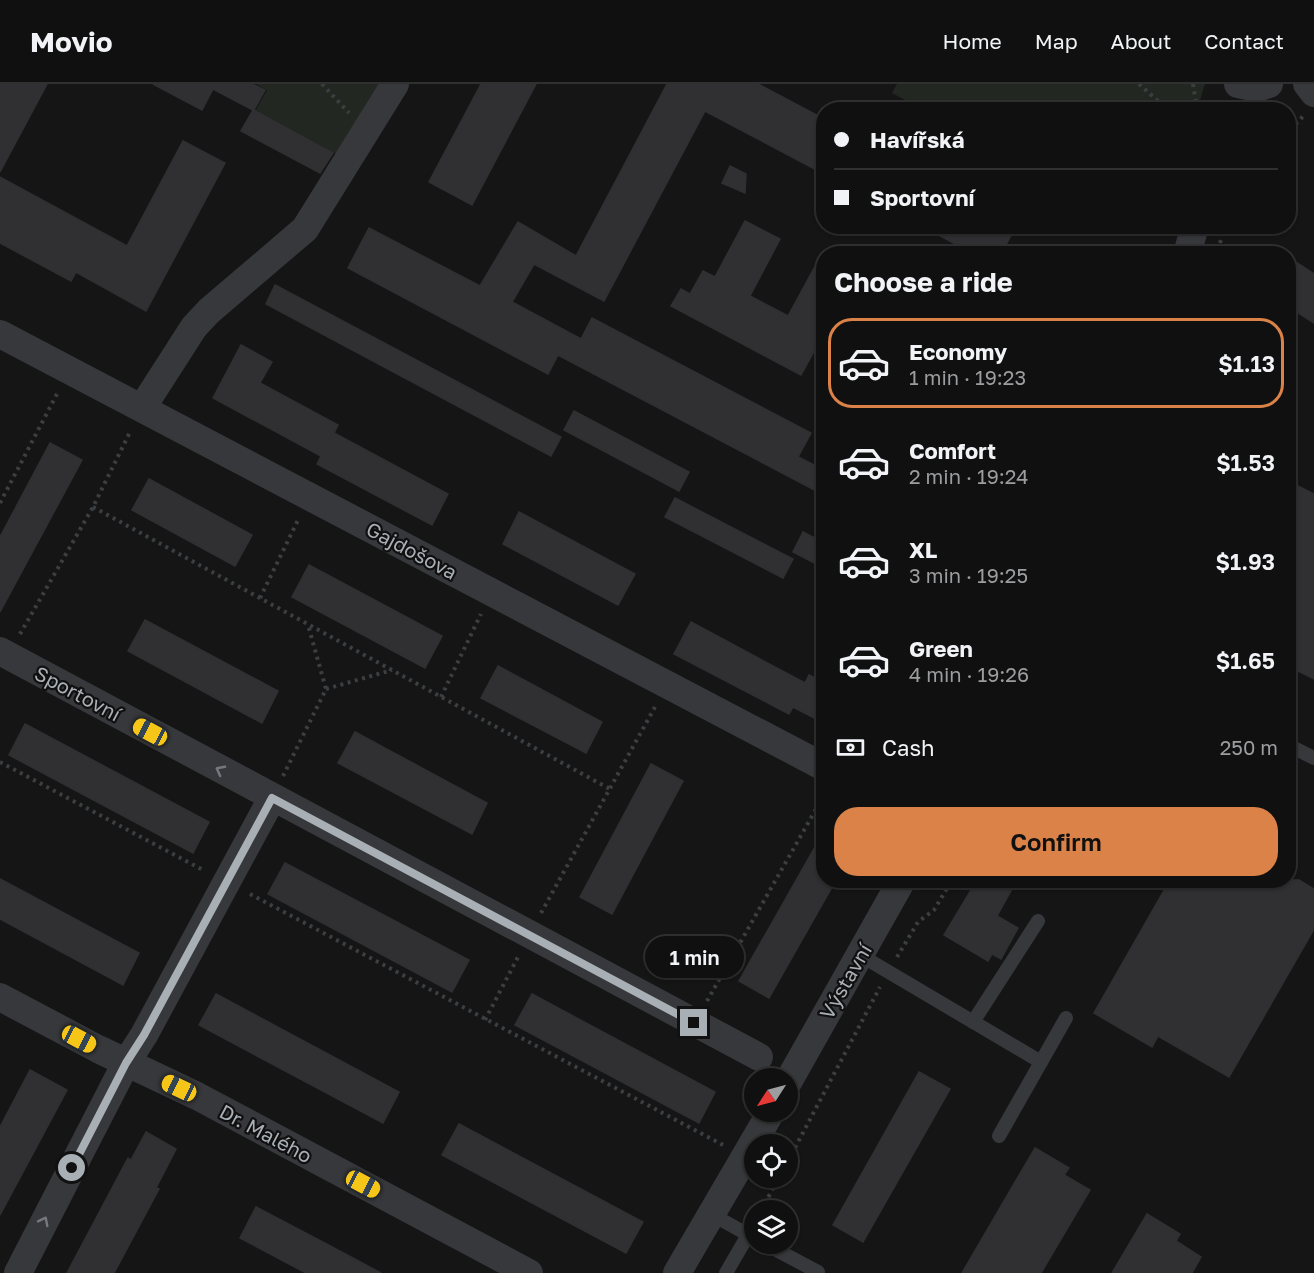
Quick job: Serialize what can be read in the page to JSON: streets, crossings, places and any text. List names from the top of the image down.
{
  "streets": {
    "street": [
      "Gajdošova",
      "Sportovní",
      "Výstavní",
      "Dr. Malého"
    ]
  },
  "one_way": ["Sportovní"],
  "north": "bottom left",
  "page": {
    "header": "Movio",
    "nav": [
      "Home",
      "Map",
      "About",
      "Contact"
    ],
    "banner": ["Havířská", "Sportovní"],
    "heading": "Choose a ride",
    "list": [
      {
        "name": "Economy",
        "note": "1 min · 19:23",
        "value": "$1.13"
      },
      {
        "name": "Comfort",
        "note": "2 min · 19:24",
        "value": "$1.53"
      },
      {
        "name": "XL",
        "note": "3 min · 19:25",
        "value": "$1.93"
      },
      {
        "name": "Green",
        "note": "4 min · 19:26",
        "value": "$1.65"
      }
    ],
    "pay": ["Cash", "250 m"],
    "buttons": "Confirm",
    "bubble": "1 min"
  }
}
